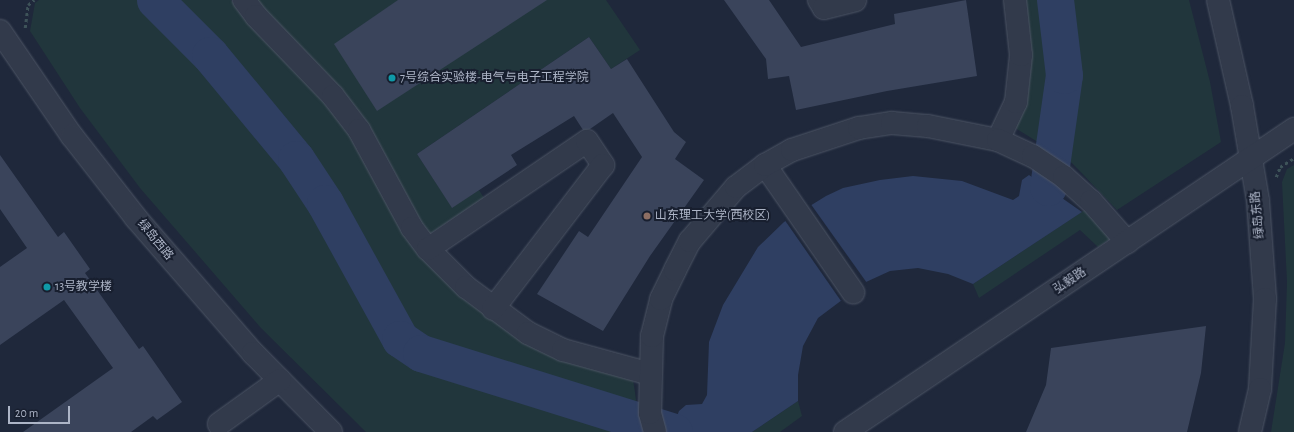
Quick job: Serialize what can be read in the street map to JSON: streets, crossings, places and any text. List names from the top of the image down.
{
  "streets": {
    "street": ["绿岛东路", "绿岛西路", "弘毅路"]
  },
  "crossings": [
    ["绿岛东路", "弘毅路"]
  ],
  "places": ["7号综合实验楼-电气与电子工程学院", "山东理工大学(西校区)", "13号教学楼"],
  "scale_bar": "20 m"
}
